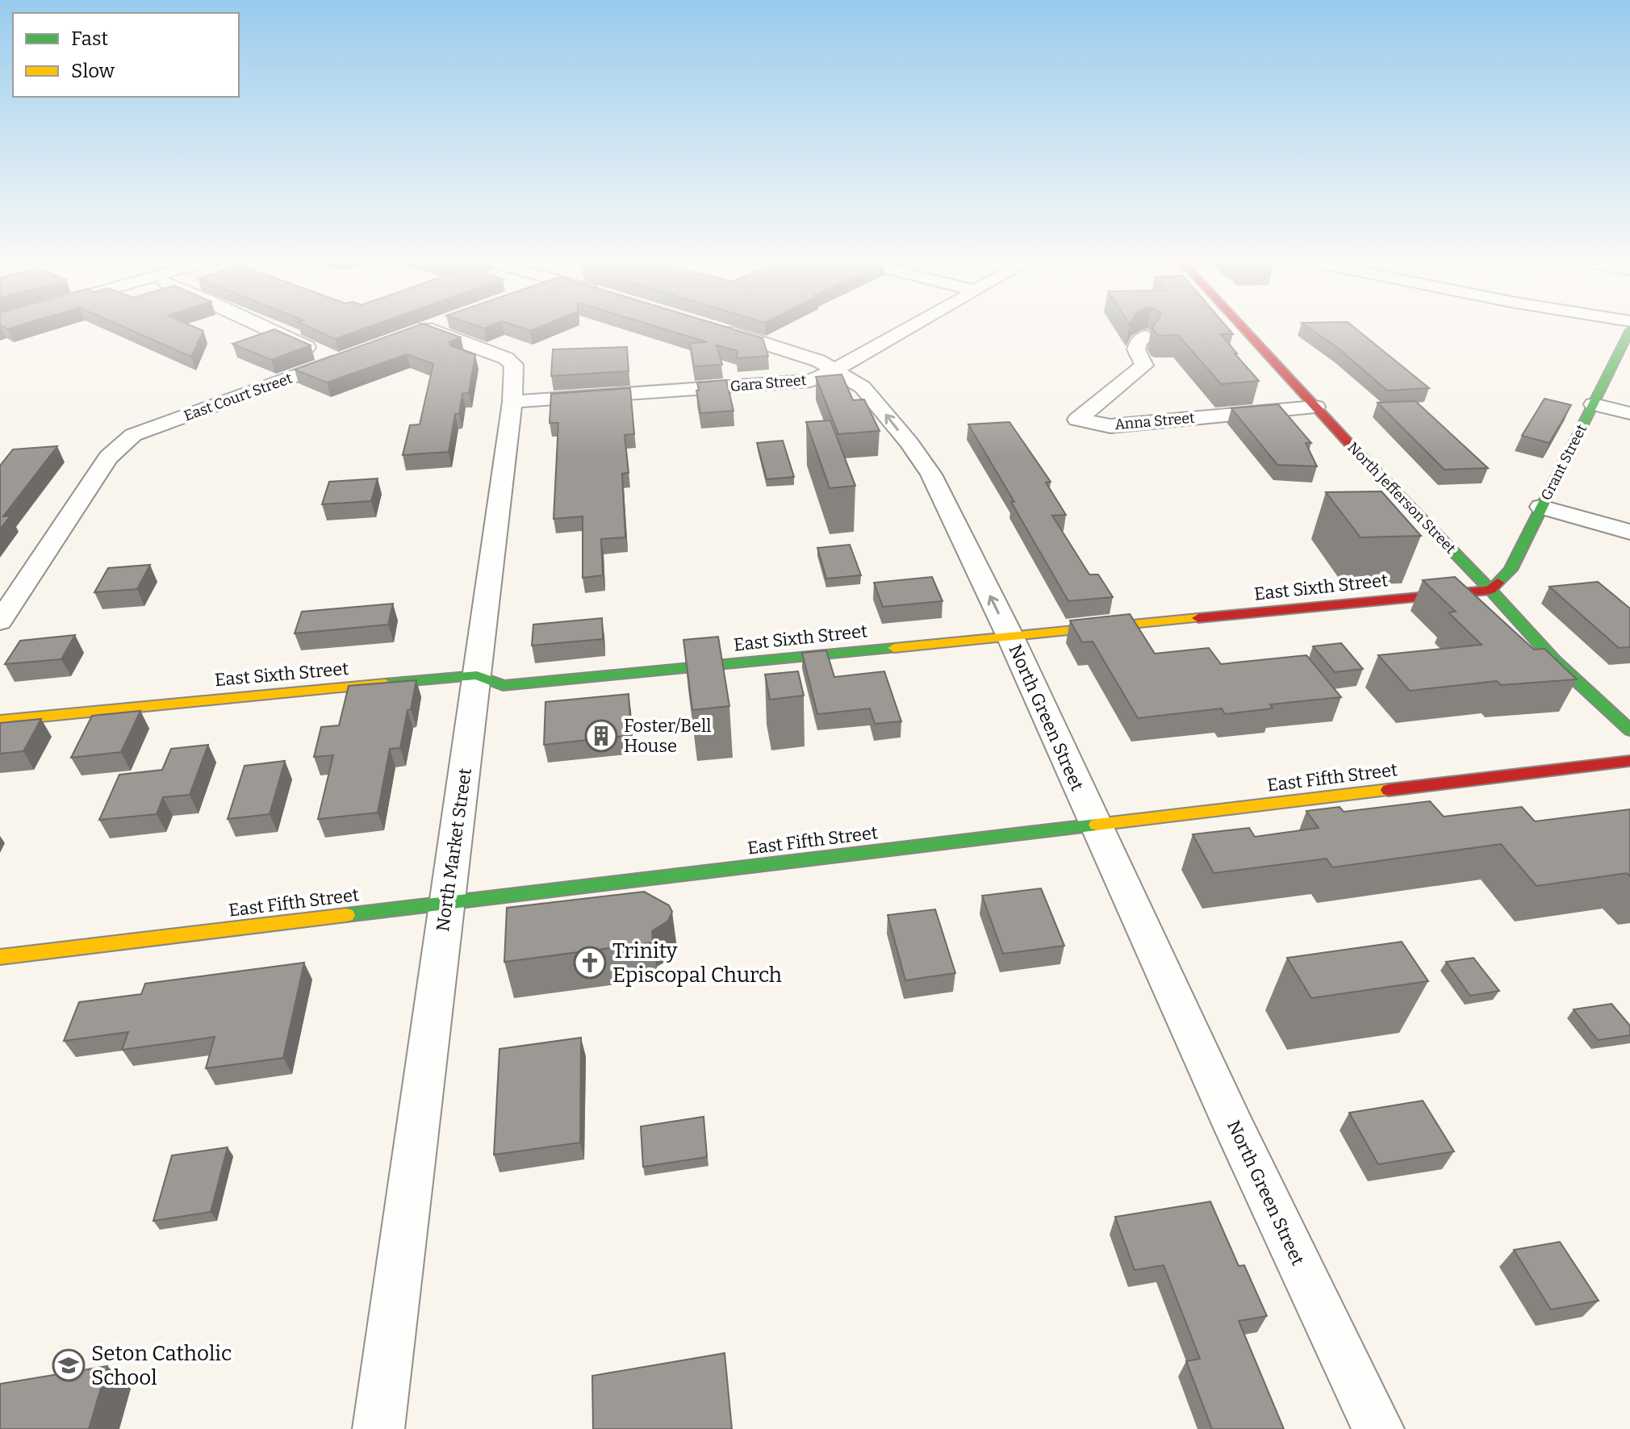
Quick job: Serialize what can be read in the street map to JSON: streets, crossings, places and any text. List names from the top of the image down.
{
  "streets": {
    "street": [
      "Gara Street",
      "East Court Street",
      "Anna Street",
      "Grant Street",
      "North Jefferson Street",
      "East Sixth Street",
      "North Green Street",
      "East Fifth Street",
      "North Market Street"
    ]
  },
  "crossings": [
    ["Gara Street", "North Green Street"],
    ["Gara Street", "North Market Street"],
    ["Anna Street", "North Jefferson Street"],
    ["Grant Street", "North Jefferson Street"],
    ["Grant Street", "East Sixth Street"],
    ["North Jefferson Street", "East Sixth Street"],
    ["East Sixth Street", "North Green Street"],
    ["East Sixth Street", "North Market Street"],
    ["North Green Street", "East Fifth Street"],
    ["East Fifth Street", "North Market Street"]
  ],
  "places": {
    "building": ["Foster/Bell House"],
    "church": ["Trinity Episcopal Church"],
    "school or university": ["Seton Catholic School"]
  },
  "legend": ["Fast", "Slow"]
}
